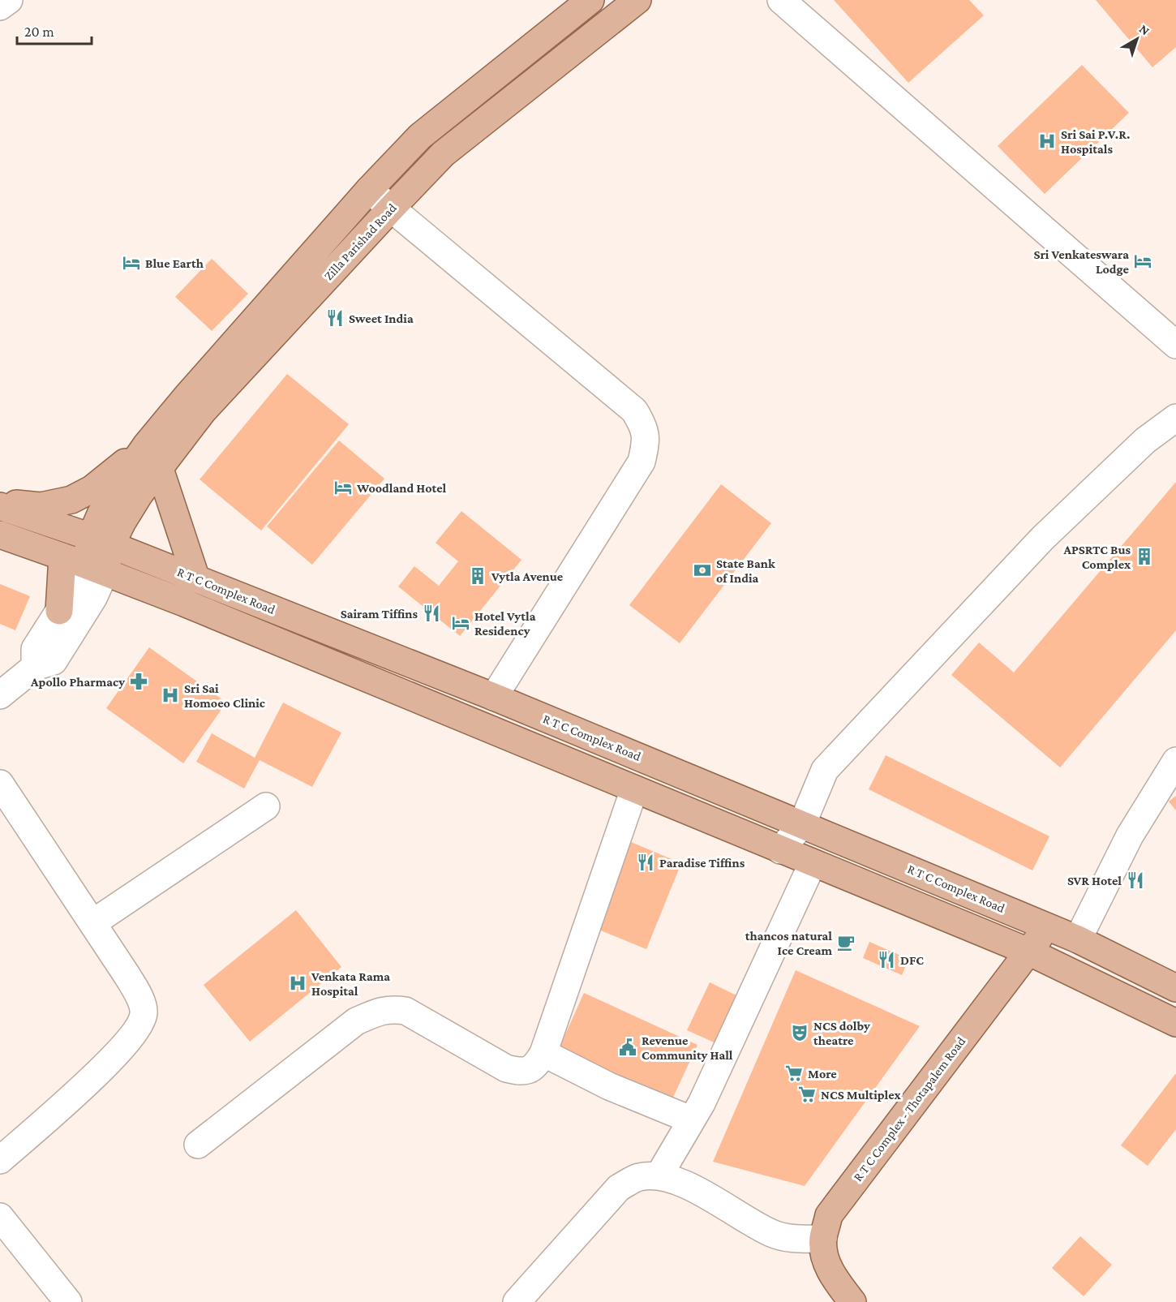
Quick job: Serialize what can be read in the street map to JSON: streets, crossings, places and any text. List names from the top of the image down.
{
  "streets": {
    "main road": ["Zilla Parishad Road", "R T C Complex Road", "R T C Complex - Thotapalem Road"]
  },
  "crossings": [
    ["Zilla Parishad Road", "R T C Complex Road"],
    ["R T C Complex Road", "R T C Complex - Thotapalem Road"]
  ],
  "places": {
    "hospital": ["Sri Sai P.V.R. Hospitals", "Sri Sai Homoeo Clinic", "Venkata Rama Hospital"],
    "hotel": [
      "Sri Venkateswara Lodge",
      "Blue Earth",
      "Woodland Hotel",
      "Hotel Vytla Residency"
    ],
    "restaurant": [
      "Sweet India",
      "Sairam Tiffins",
      "Paradise Tiffins",
      "SVR Hotel",
      "DFC"
    ],
    "building": ["APSRTC Bus Complex", "Vytla Avenue"],
    "bank": ["State Bank of India"],
    "pharmacy": ["Apollo Pharmacy"],
    "cafe": ["thancos natural Ice Cream"],
    "theatre": ["NCS dolby theatre"],
    "public building": ["Revenue Community Hall"],
    "supermarket": ["More", "NCS Multiplex"]
  },
  "scale_bar": "20 m",
  "north": "top right"
}
